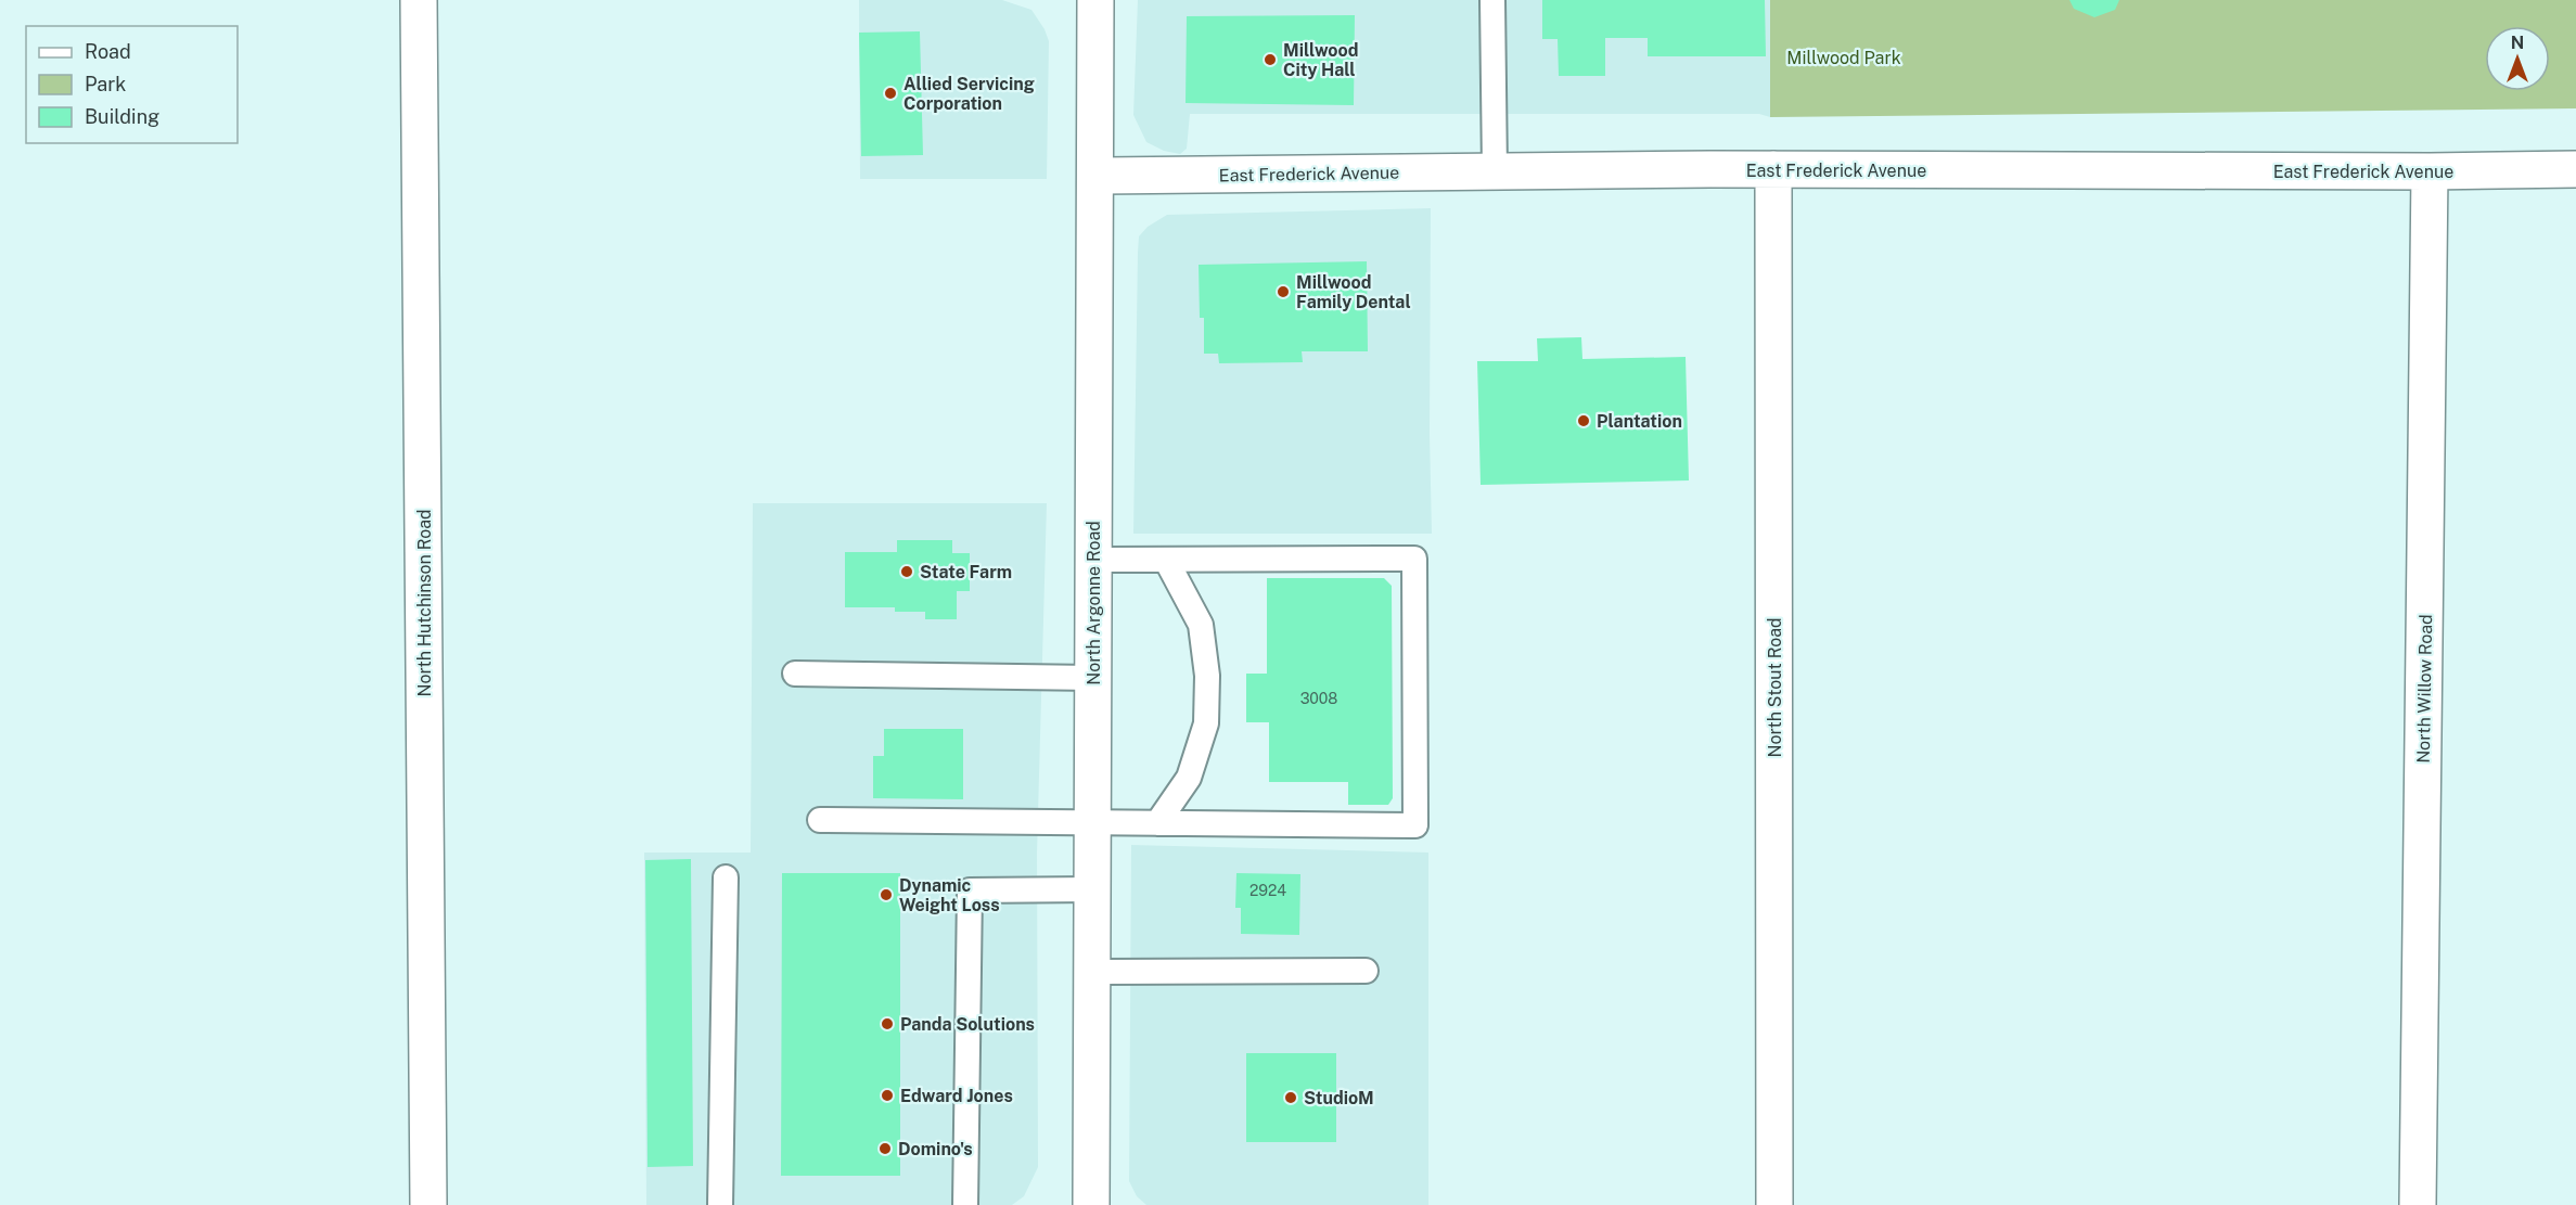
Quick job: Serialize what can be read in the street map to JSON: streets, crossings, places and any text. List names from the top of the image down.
{
  "streets": {
    "street": [
      "East Frederick Avenue",
      "North Hutchinson Road",
      "North Argonne Road",
      "North Stout Road",
      "North Willow Road"
    ]
  },
  "crossings": [
    ["East Frederick Avenue", "North Argonne Road"],
    ["East Frederick Avenue", "North Stout Road"],
    ["East Frederick Avenue", "North Willow Road"]
  ],
  "parks": ["Millwood Park"],
  "places": [
    "Millwood City Hall",
    "Allied Servicing Corporation",
    "Millwood Family Dental",
    "Plantation",
    "State Farm",
    "Dynamic Weight Loss",
    "Panda Solutions",
    "Edward Jones",
    "StudioM",
    "Domino's"
  ],
  "house_numbers": ["3008", "2924"],
  "legend": ["Road", "Park", "Building"],
  "north": "top"
}
